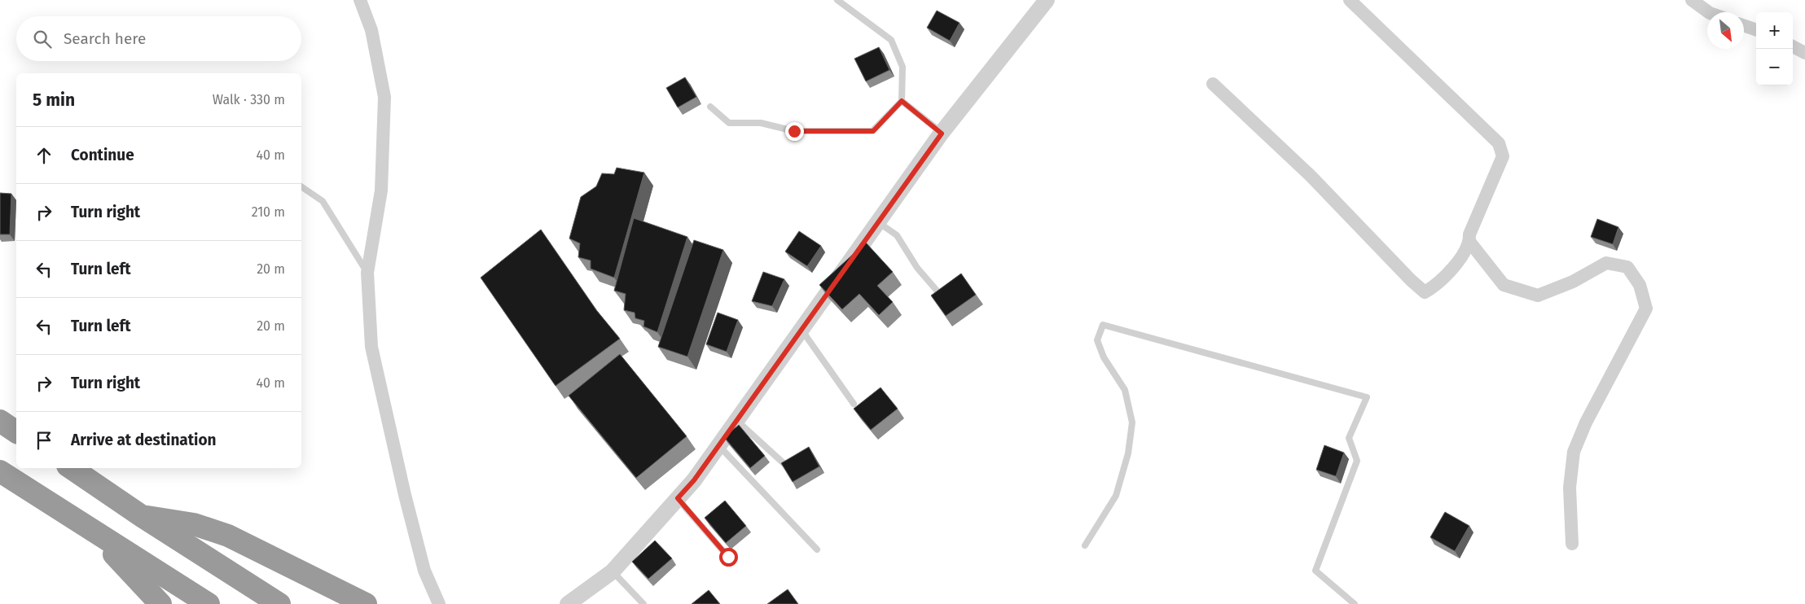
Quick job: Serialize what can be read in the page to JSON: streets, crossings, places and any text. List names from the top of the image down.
{
  "north": "bottom right",
  "page": {
    "map_buttons": ["+", "−"],
    "search": "Search here",
    "heading": ["5 min", "Walk · 330 m"],
    "list": [
      ["Continue", "40 m"],
      ["Turn right", "210 m"],
      ["Turn left", "20 m"],
      ["Turn left", "20 m"],
      ["Turn right", "40 m"],
      "Arrive at destination"
    ]
  }
}
